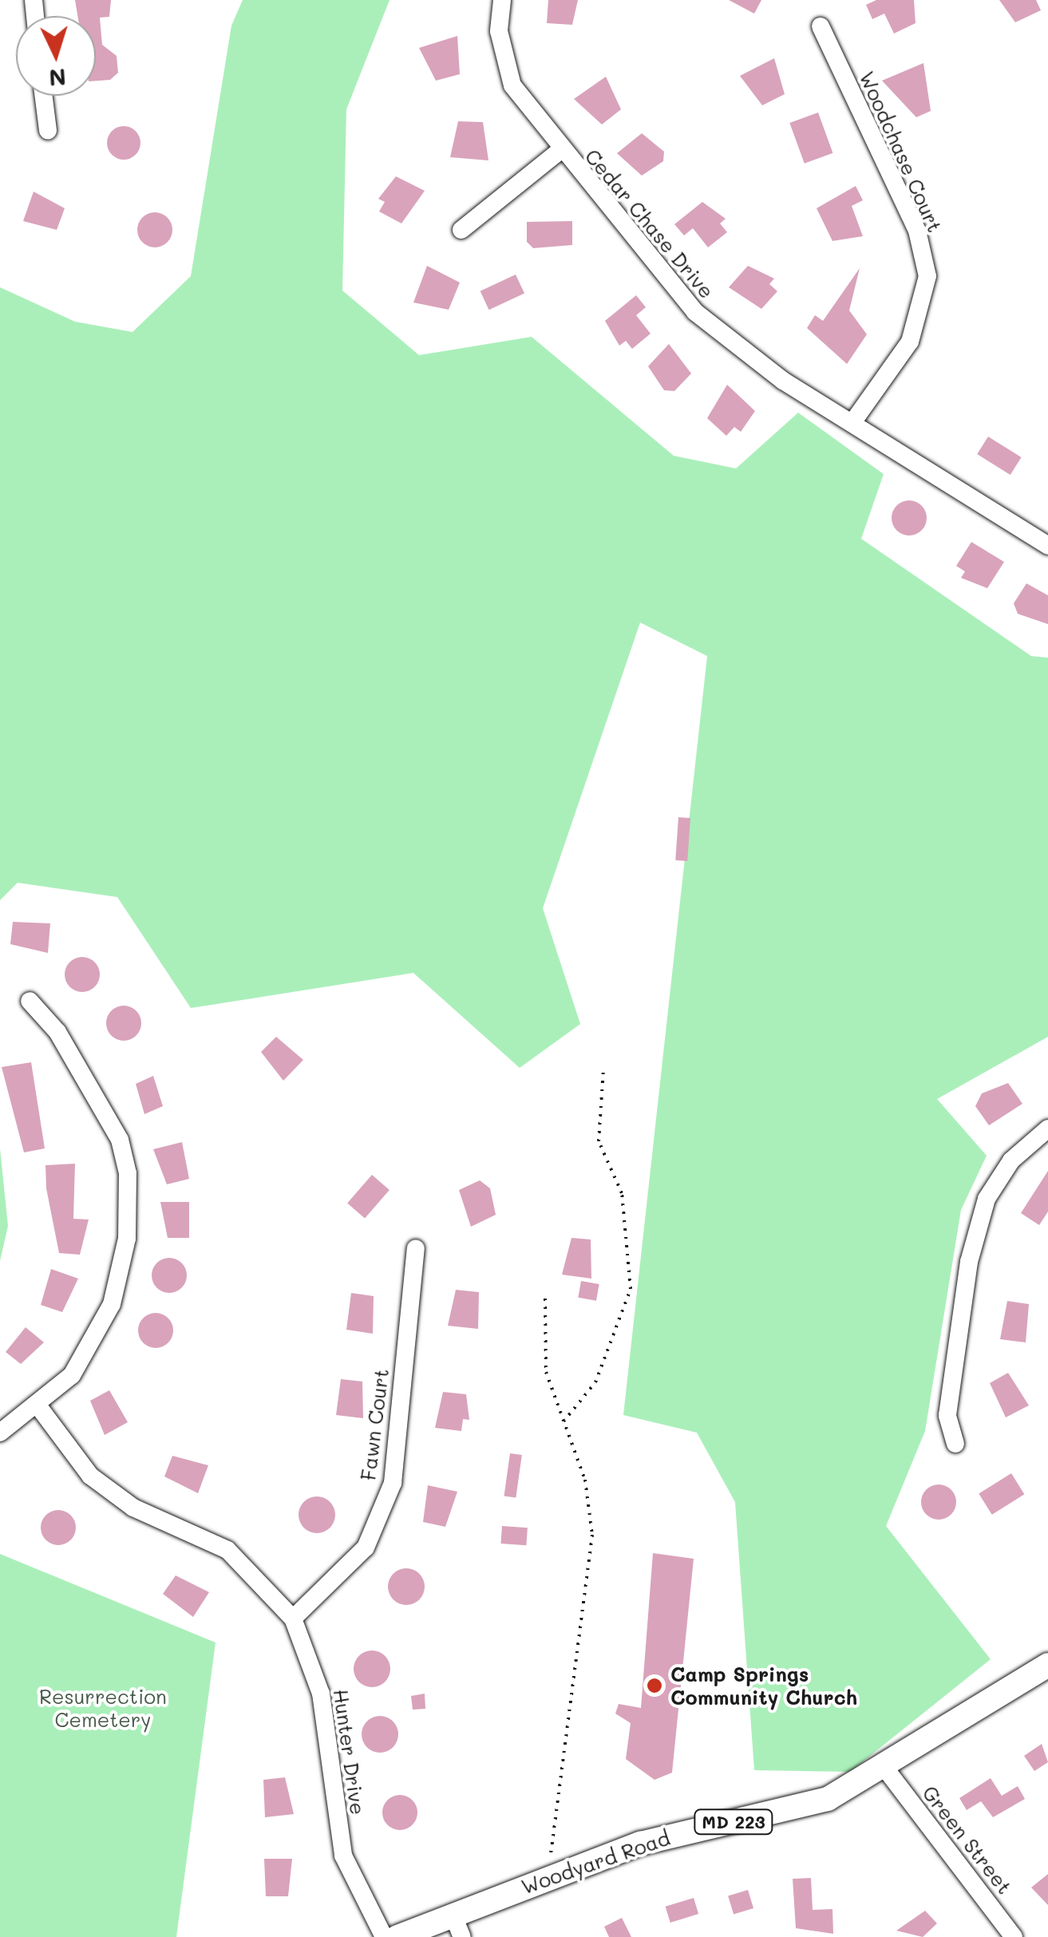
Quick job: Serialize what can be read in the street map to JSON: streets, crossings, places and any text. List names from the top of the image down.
{
  "streets": {
    "main road": ["MD 223", "Woodyard Road"],
    "street": [
      "Woodchase Court",
      "Cedar Chase Drive",
      "Fawn Court",
      "Hunter Drive",
      "Green Street"
    ]
  },
  "crossings": [
    ["Woodchase Court", "Cedar Chase Drive"],
    ["Fawn Court", "Hunter Drive"],
    ["Green Street", "Woodyard Road"]
  ],
  "parks": ["Resurrection Cemetery"],
  "places": ["Camp Springs Community Church"],
  "north": "bottom"
}
